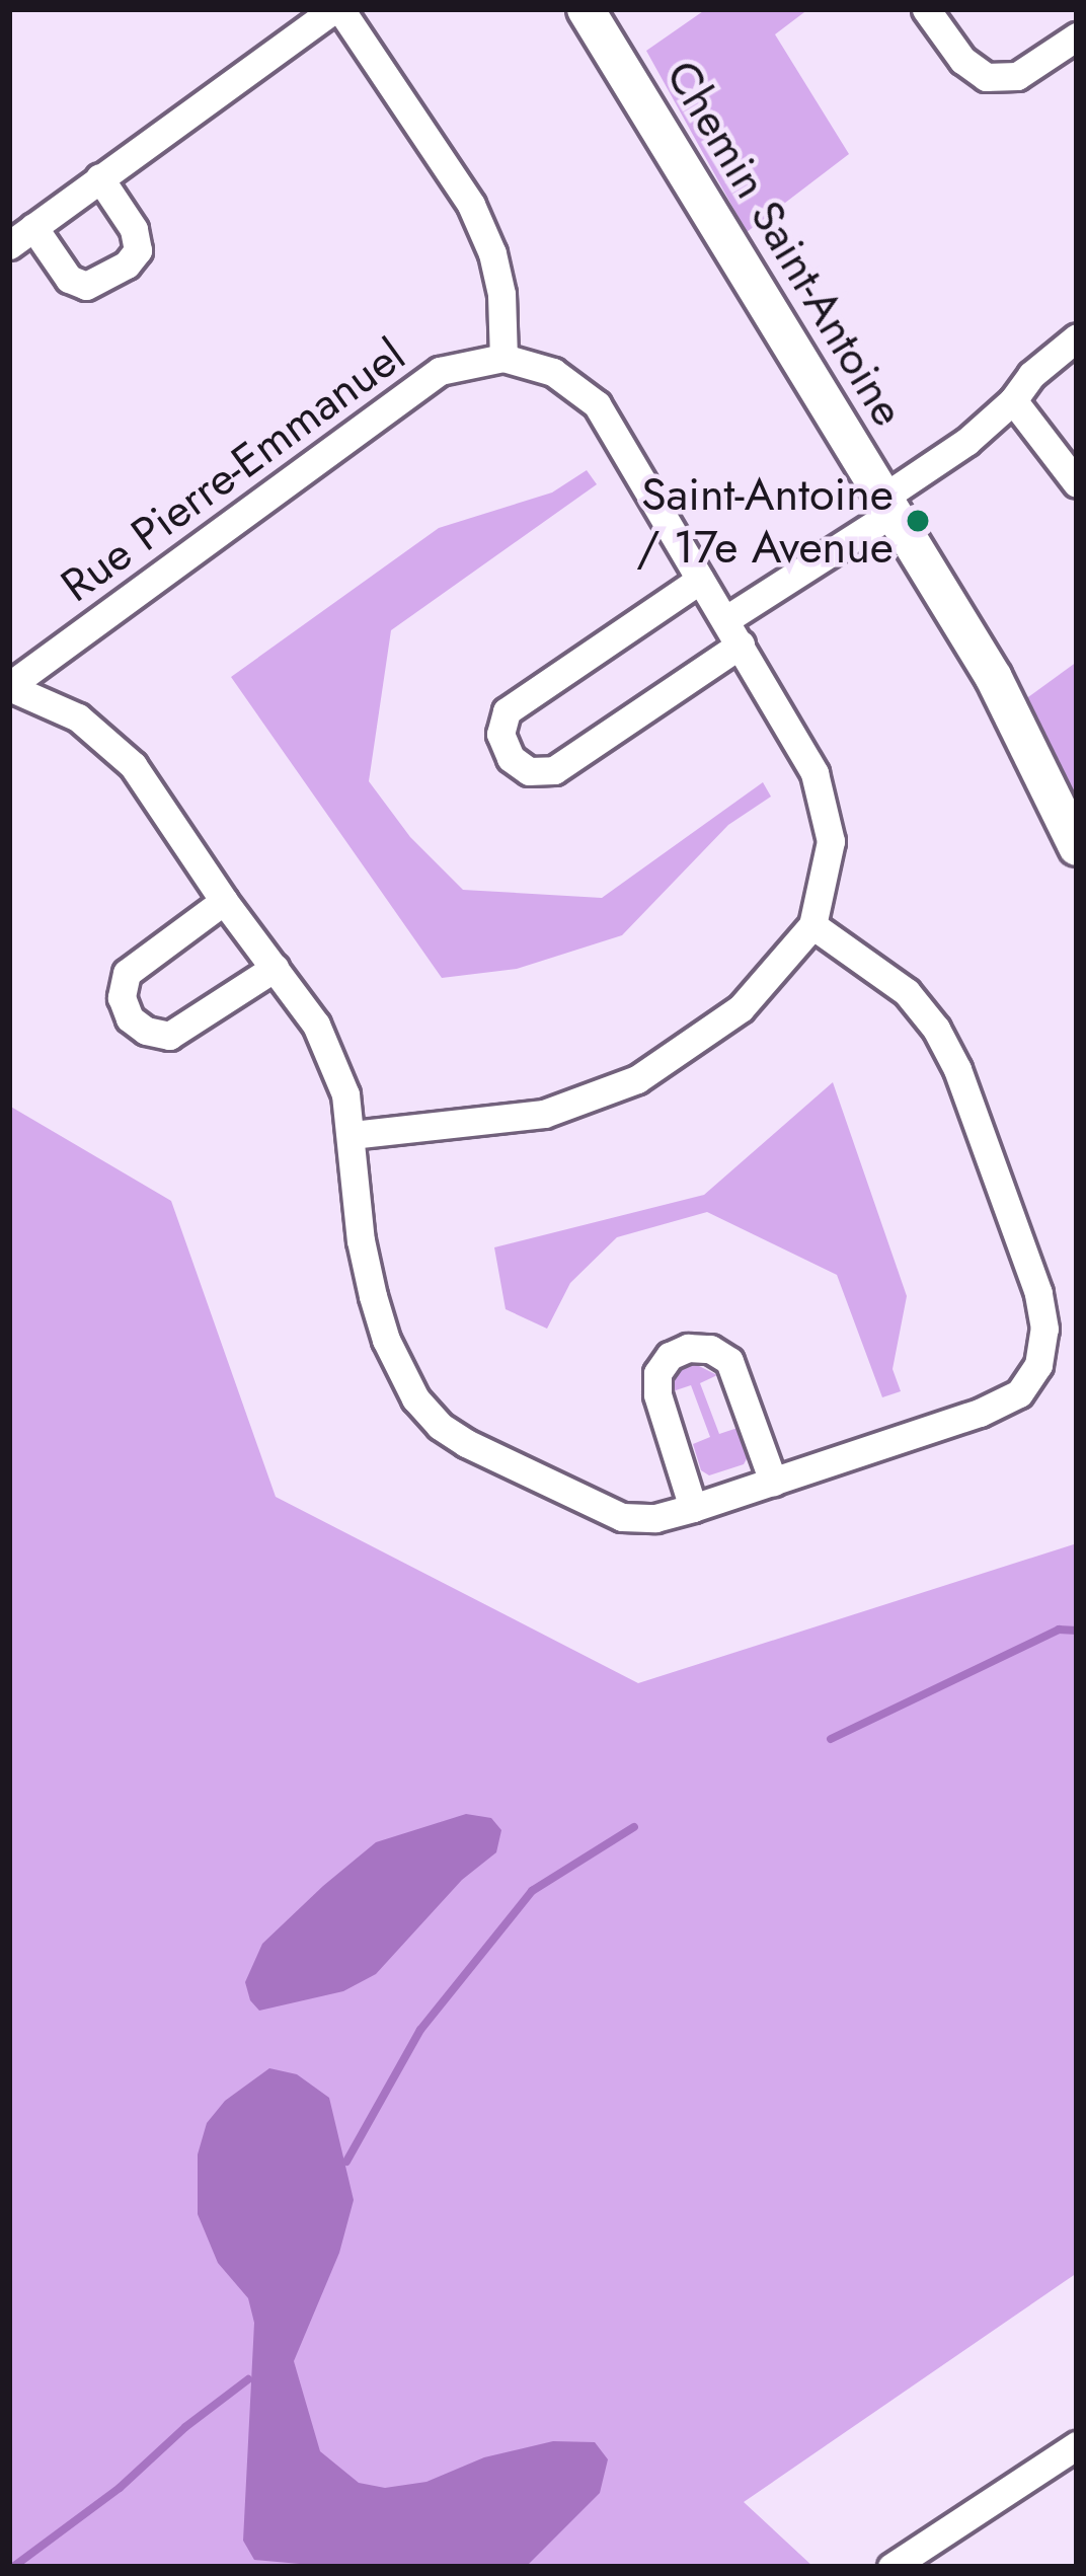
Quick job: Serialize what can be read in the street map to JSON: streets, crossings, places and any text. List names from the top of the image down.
{
  "streets": {
    "street": ["Chemin Saint-Antoine", "Rue Pierre-Emmanuel"]
  },
  "places": ["Saint-Antoine / 17e Avenue"]
}
